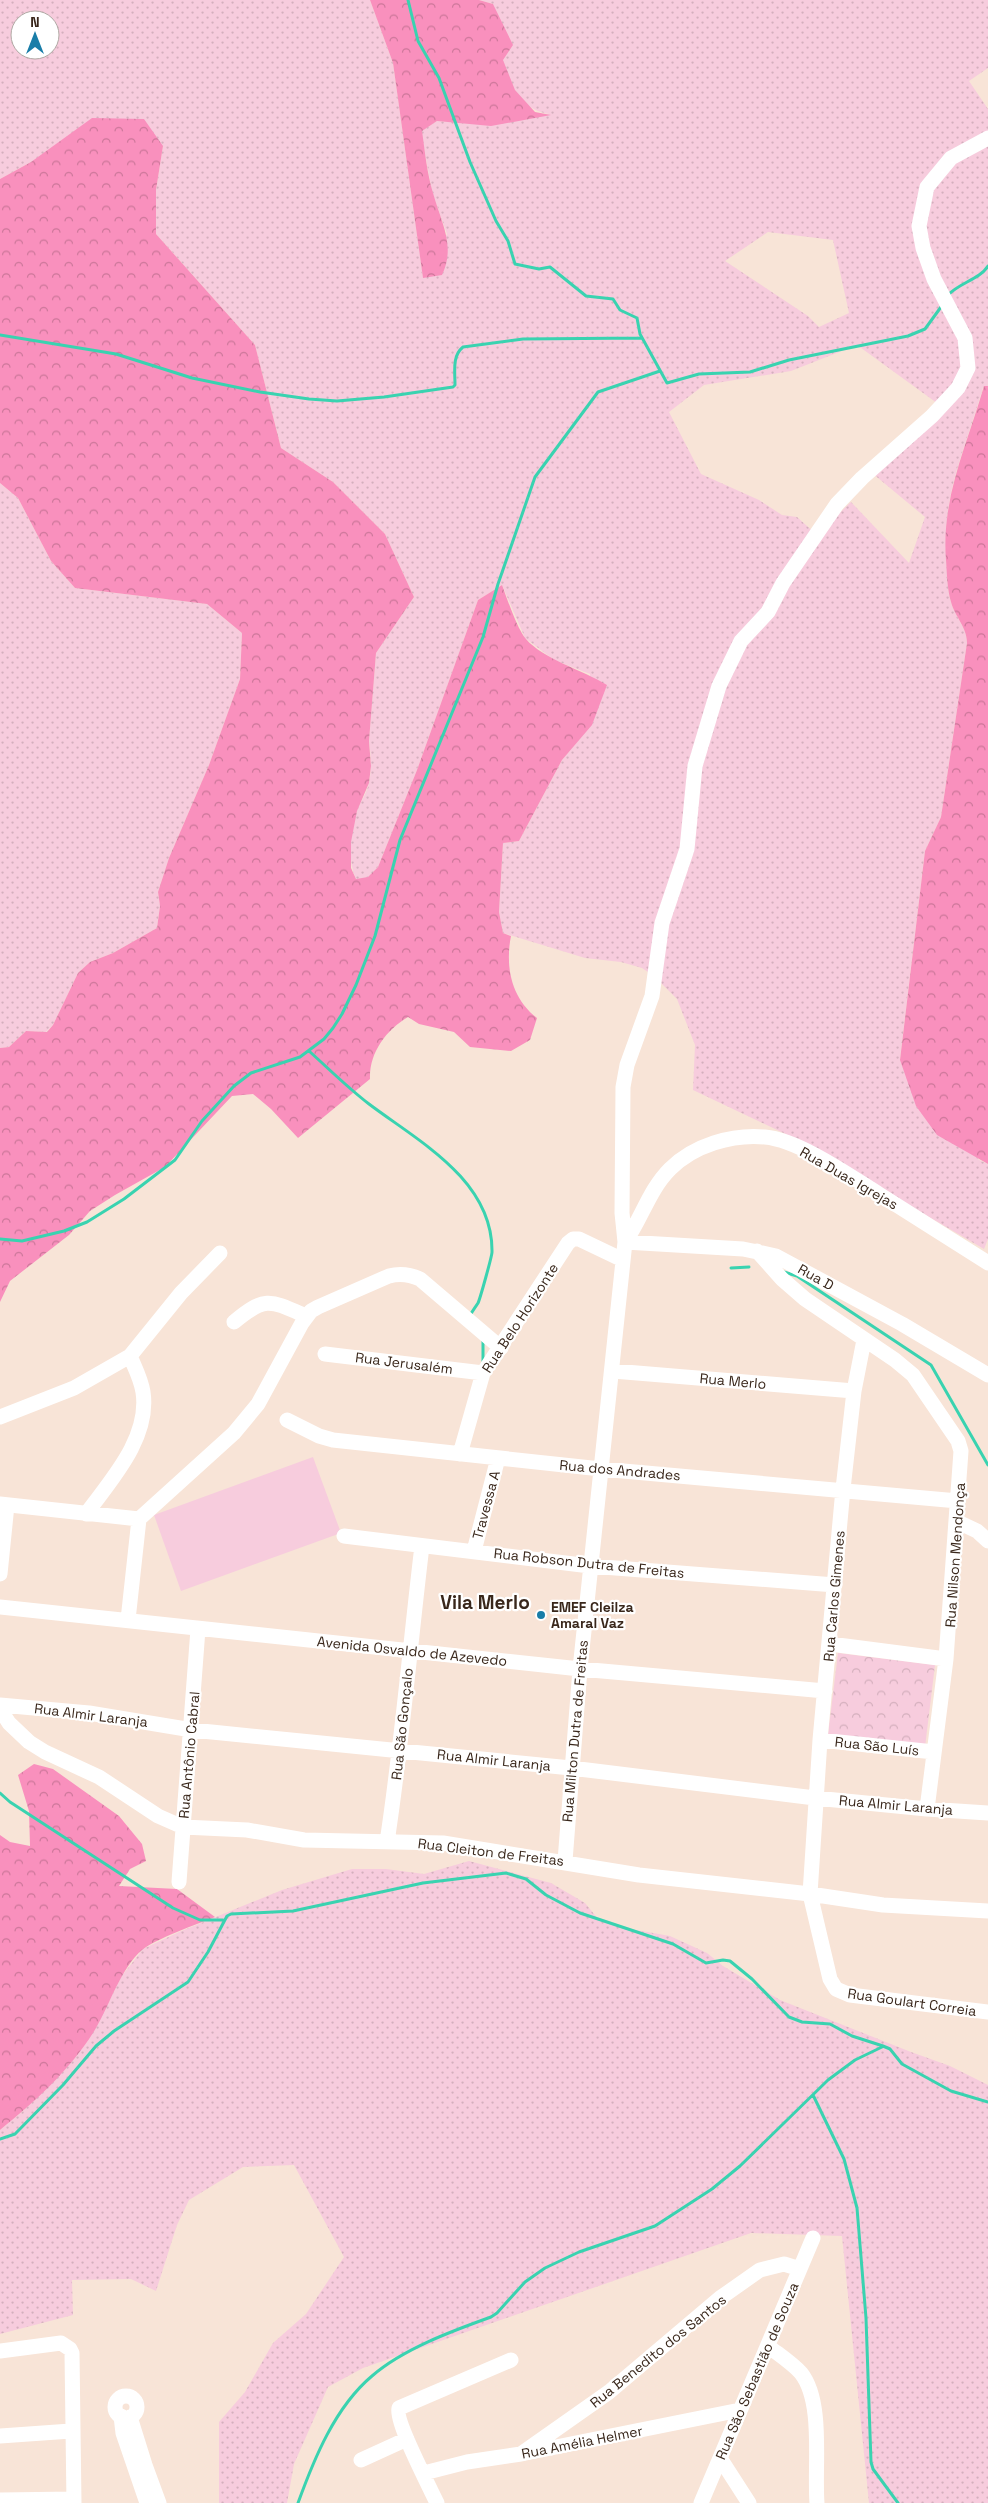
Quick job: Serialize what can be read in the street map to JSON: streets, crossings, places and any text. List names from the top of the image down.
{
  "streets": {
    "street": [
      "Rua Duas Igrejas",
      "Rua D",
      "Rua Belo Horizonte",
      "Rua Jerusalém",
      "Rua Merlo",
      "Rua dos Andrades",
      "Travessa A",
      "Rua Nilson Mendonça",
      "Rua Robson Dutra de Freitas",
      "Rua Carlos Gimenes",
      "Avenida Osvaldo de Azevedo",
      "Rua Almir Laranja",
      "Rua São Gonçalo",
      "Rua Milton Dutra de Freitas",
      "Rua São Luís",
      "Rua Antônio Cabral",
      "Rua Cleiton de Freitas",
      "Rua Goulart Correia",
      "Rua Benedito dos Santos",
      "Rua São Sebastião de Souza",
      "Rua Amélia Helmer"
    ]
  },
  "crossings": [
    ["Rua Duas Igrejas", "Rua D"],
    ["Rua Duas Igrejas", "Rua Milton Dutra de Freitas"],
    ["Rua D", "Rua Milton Dutra de Freitas"],
    ["Rua Belo Horizonte", "Rua Jerusalém"],
    ["Rua Belo Horizonte", "Rua dos Andrades"],
    ["Rua Belo Horizonte", "Rua Milton Dutra de Freitas"],
    ["Rua Merlo", "Rua Carlos Gimenes"],
    ["Rua Merlo", "Rua Milton Dutra de Freitas"],
    ["Rua dos Andrades", "Travessa A"],
    ["Rua dos Andrades", "Rua Nilson Mendonça"],
    ["Rua dos Andrades", "Rua Carlos Gimenes"],
    ["Rua dos Andrades", "Rua Milton Dutra de Freitas"],
    ["Travessa A", "Rua Robson Dutra de Freitas"],
    ["Rua Nilson Mendonça", "Rua Carlos Gimenes"],
    ["Rua Nilson Mendonça", "Rua Almir Laranja"],
    ["Rua Nilson Mendonça", "Rua São Luís"],
    ["Rua Robson Dutra de Freitas", "Rua Carlos Gimenes"],
    ["Rua Robson Dutra de Freitas", "Rua São Gonçalo"],
    ["Rua Robson Dutra de Freitas", "Rua Milton Dutra de Freitas"],
    ["Rua Carlos Gimenes", "Avenida Osvaldo de Azevedo"],
    ["Rua Carlos Gimenes", "Rua Almir Laranja"],
    ["Rua Carlos Gimenes", "Rua São Luís"],
    ["Rua Carlos Gimenes", "Rua Cleiton de Freitas"],
    ["Rua Carlos Gimenes", "Rua Goulart Correia"],
    ["Avenida Osvaldo de Azevedo", "Rua São Gonçalo"],
    ["Avenida Osvaldo de Azevedo", "Rua Milton Dutra de Freitas"],
    ["Avenida Osvaldo de Azevedo", "Rua Antônio Cabral"],
    ["Rua Almir Laranja", "Rua São Gonçalo"],
    ["Rua Almir Laranja", "Rua Milton Dutra de Freitas"],
    ["Rua Almir Laranja", "Rua Antônio Cabral"],
    ["Rua São Gonçalo", "Rua Cleiton de Freitas"],
    ["Rua Milton Dutra de Freitas", "Rua Cleiton de Freitas"],
    ["Rua Antônio Cabral", "Rua Cleiton de Freitas"],
    ["Rua Benedito dos Santos", "Rua São Sebastião de Souza"],
    ["Rua Benedito dos Santos", "Rua Amélia Helmer"],
    ["Rua São Sebastião de Souza", "Rua Amélia Helmer"]
  ],
  "districts": ["Vila Merlo"],
  "places": ["EMEF Cleilza Amaral Vaz"],
  "north": "top"
}
